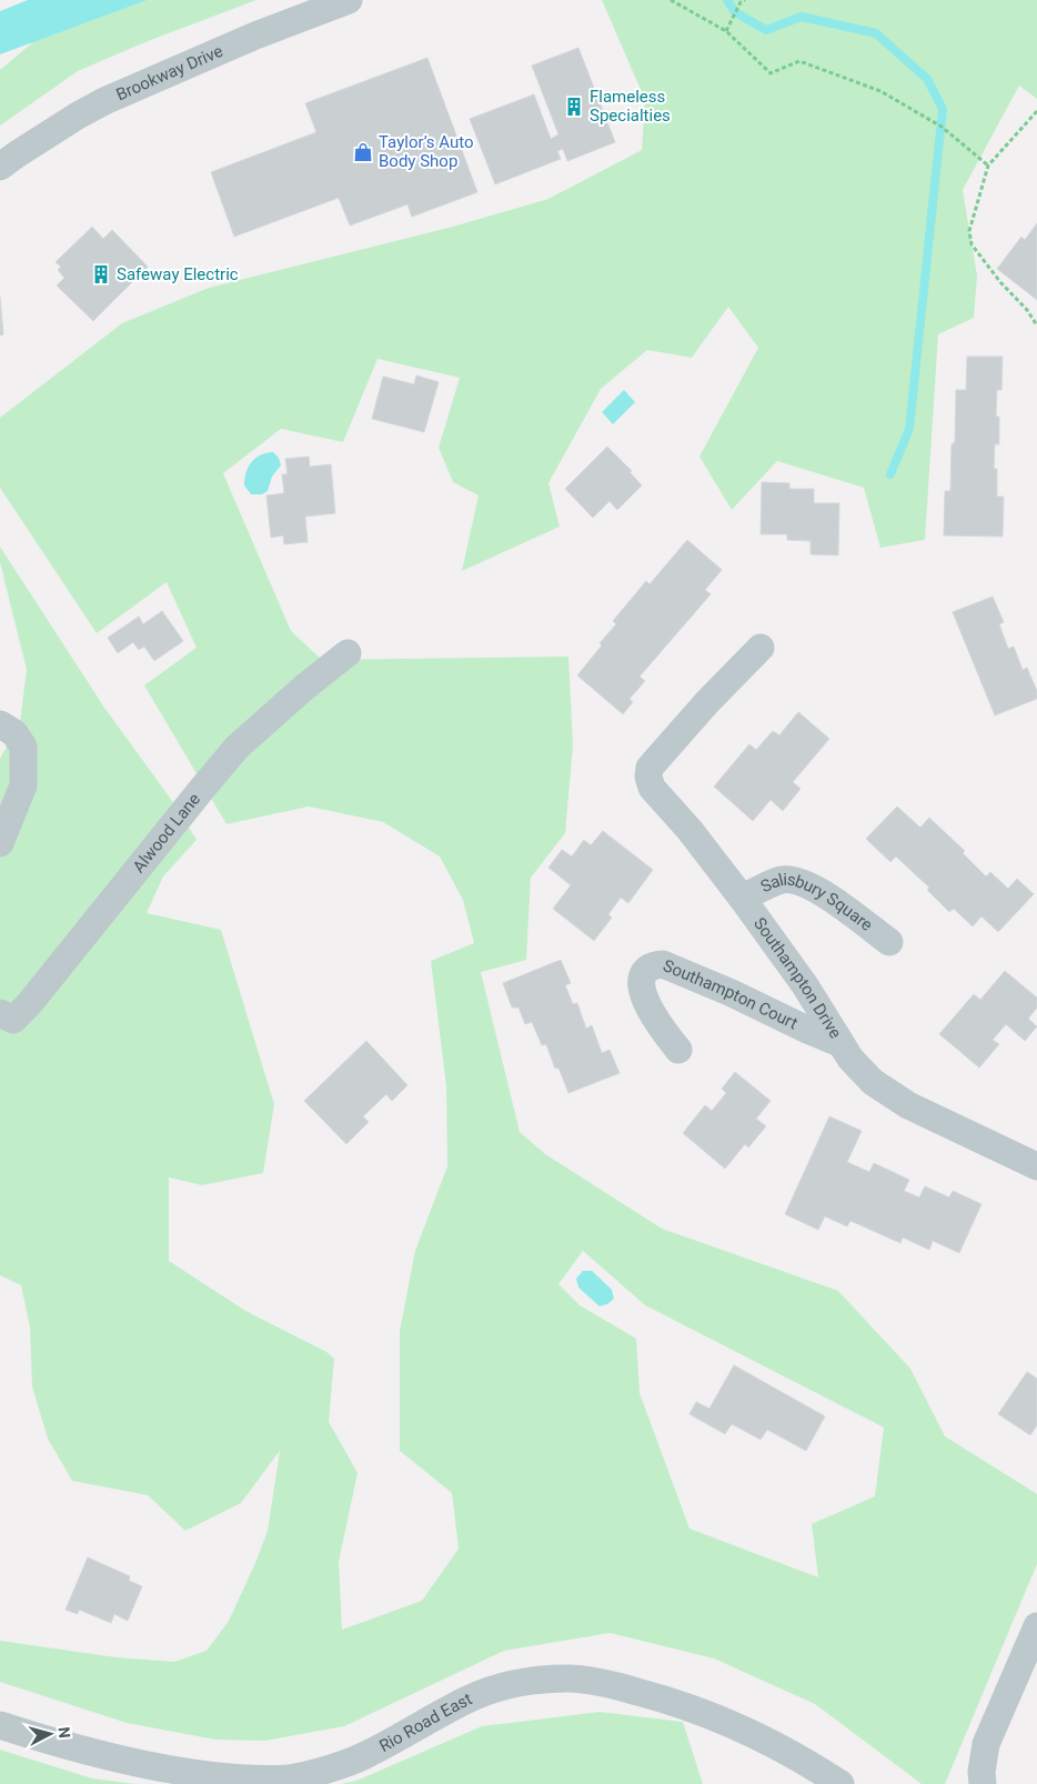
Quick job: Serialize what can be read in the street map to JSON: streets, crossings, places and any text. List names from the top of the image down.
{
  "streets": {
    "street": [
      "Brookway Drive",
      "Alwood Lane",
      "Salisbury Square",
      "Southampton Drive",
      "Southampton Court",
      "Rio Road East"
    ]
  },
  "crossings": [
    ["Salisbury Square", "Southampton Drive"],
    ["Southampton Drive", "Southampton Court"]
  ],
  "places": {
    "building": ["Flameless Specialties", "Safeway Electric"],
    "shop": ["Taylor’s Auto Body Shop"]
  },
  "north": "right"
}
